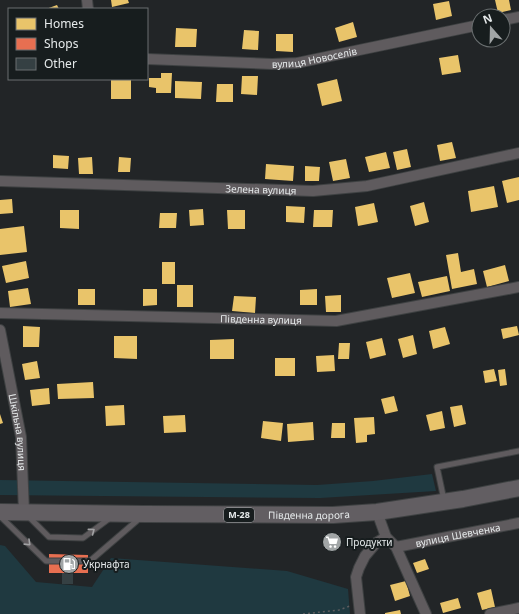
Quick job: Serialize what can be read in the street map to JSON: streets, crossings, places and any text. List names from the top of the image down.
{
  "streets": {
    "highway": ["Південна дорога", "М-28"],
    "street": [
      "вулиця Новоселів",
      "Зелена вулиця",
      "Південна вулиця",
      "Шкільна вулиця",
      "вулиця Шевченка"
    ]
  },
  "crossings": [
    ["Шкільна вулиця", "Південна дорога"]
  ],
  "places": {
    "supermarket": ["Продукти"],
    "fuel station": ["Укрнафта"]
  },
  "legend": ["Homes", "Shops", "Other"],
  "north": "top"
}
